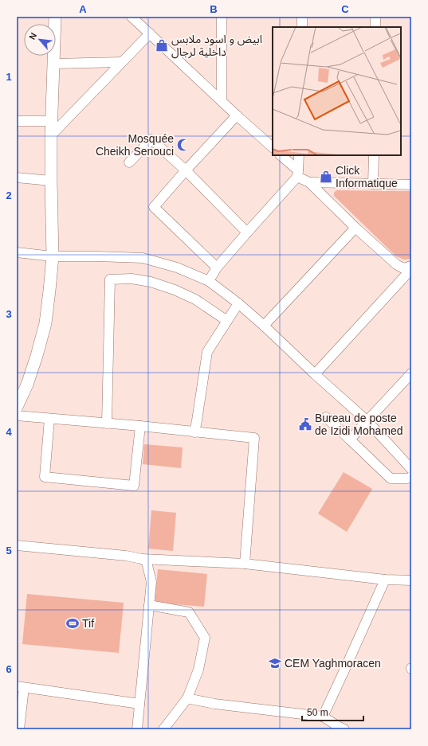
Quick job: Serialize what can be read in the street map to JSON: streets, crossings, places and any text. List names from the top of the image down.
{
  "places": {
    "shop": ["ابيض و اسود ملابس داخلية لرجال", "Click Informatique"],
    "mosque": ["Mosquée Cheikh Senouci"],
    "public building": ["Bureau de poste de Izidi Mohamed"],
    "sports": ["Tif"],
    "school or university": ["CEM Yaghmoracen"]
  },
  "scale_bar": "50 m",
  "north": "top left",
  "grid": {
    "columns": ["A", "B", "C"],
    "rows": [
      "1",
      "2",
      "3",
      "4",
      "5",
      "6"
    ]
  }
}
